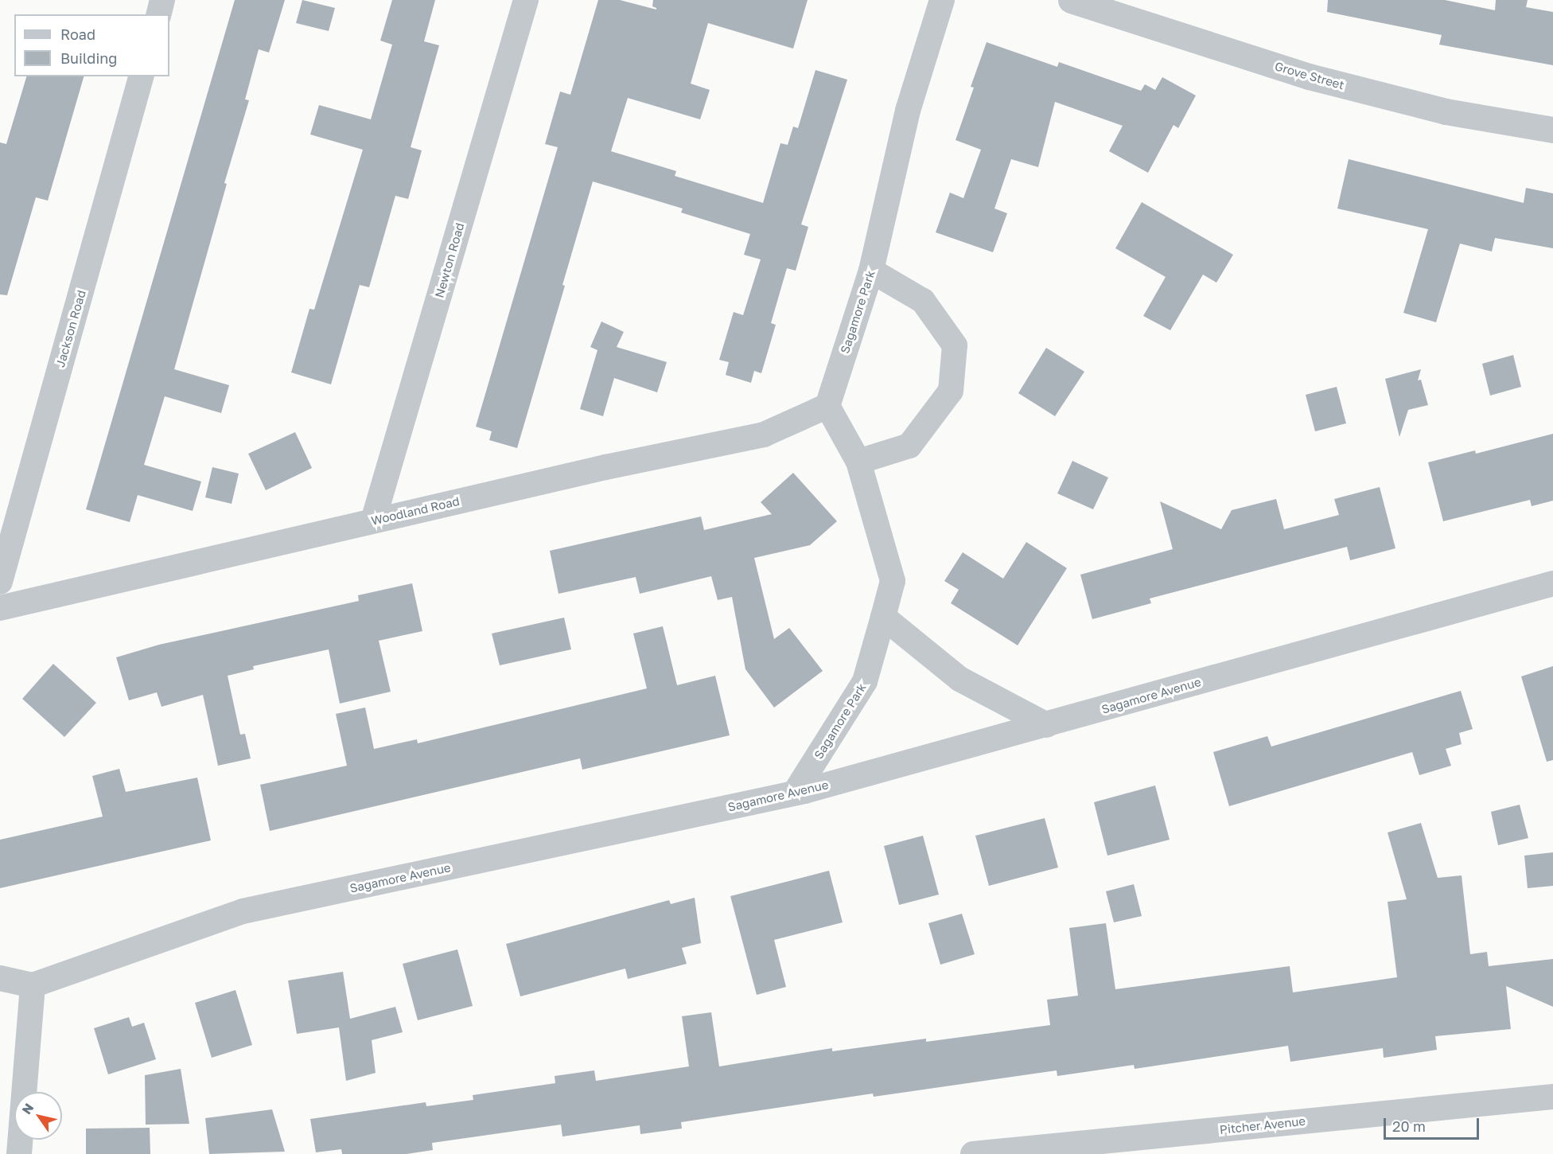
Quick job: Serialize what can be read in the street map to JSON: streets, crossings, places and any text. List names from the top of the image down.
{
  "streets": {
    "street": [
      "Grove Street",
      "Newton Road",
      "Sagamore Park",
      "Jackson Road",
      "Woodland Road",
      "Sagamore Avenue",
      "Pitcher Avenue"
    ]
  },
  "crossings": [
    ["Newton Road", "Woodland Road"],
    ["Sagamore Park", "Woodland Road"],
    ["Sagamore Park", "Sagamore Avenue"]
  ],
  "legend": ["Road", "Building"],
  "scale_bar": "20 m",
  "north": "top left"
}
